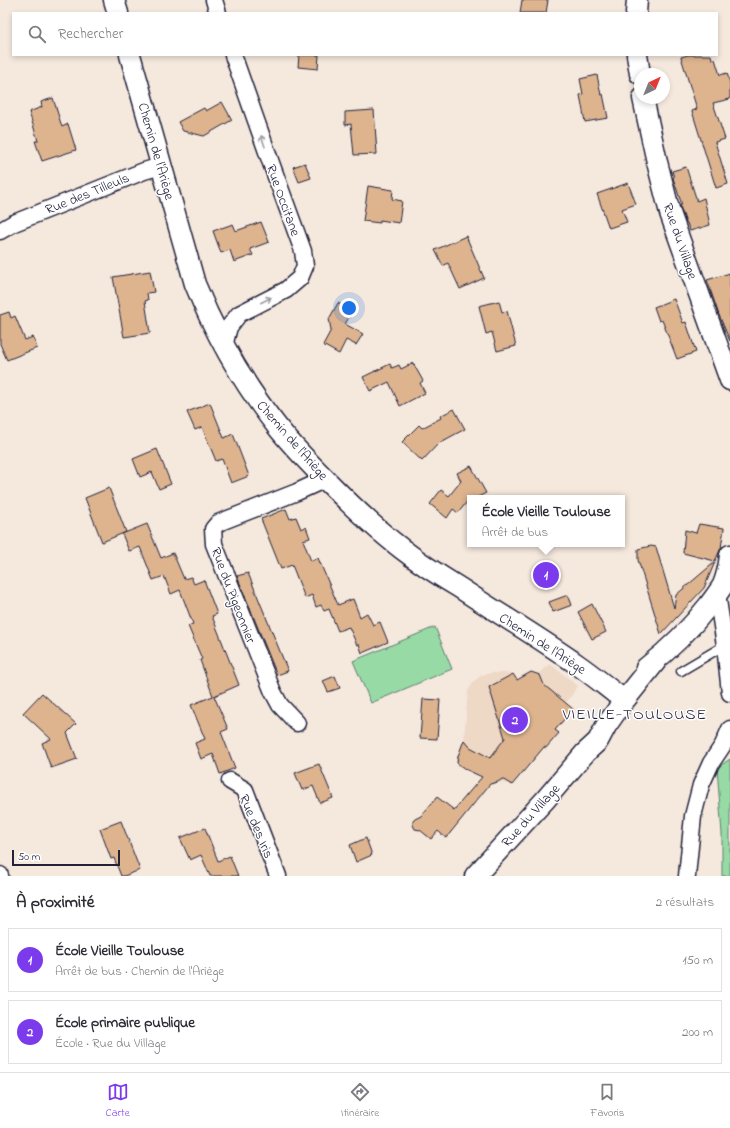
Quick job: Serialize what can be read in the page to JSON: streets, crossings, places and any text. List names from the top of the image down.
{
  "streets": {
    "street": [
      "Chemin de l'Ariège",
      "Rue des Tilleuls",
      "Rue Occitane",
      "Rue du Village",
      "Rue du Pigeonnier",
      "Rue des Iris"
    ]
  },
  "crossings": [
    ["Chemin de l'Ariège", "Rue des Tilleuls"],
    ["Chemin de l'Ariège", "Rue Occitane"],
    ["Chemin de l'Ariège", "Rue du Village"],
    ["Chemin de l'Ariège", "Rue du Pigeonnier"]
  ],
  "one_way": ["Rue Occitane"],
  "districts": ["VIEILLE-TOULOUSE"],
  "scale_bar": "50 m",
  "north": "top right",
  "page": {
    "search": "Rechercher",
    "popup": ["École Vieille Toulouse", "Arrêt de bus"],
    "pins": ["1", "2"],
    "scale": "50 m",
    "heading": ["À proximité", "2 résultats"],
    "list": [
      {
        "mark": "1",
        "name": "École Vieille Toulouse",
        "note": "Arrêt de bus · Chemin de l'Ariège",
        "value": "150 m"
      },
      {
        "mark": "2",
        "name": "École primaire publique",
        "note": "École · Rue du Village",
        "value": "200 m"
      }
    ],
    "nav": ["Carte", "Itinéraire", "Favoris"]
  }
}
